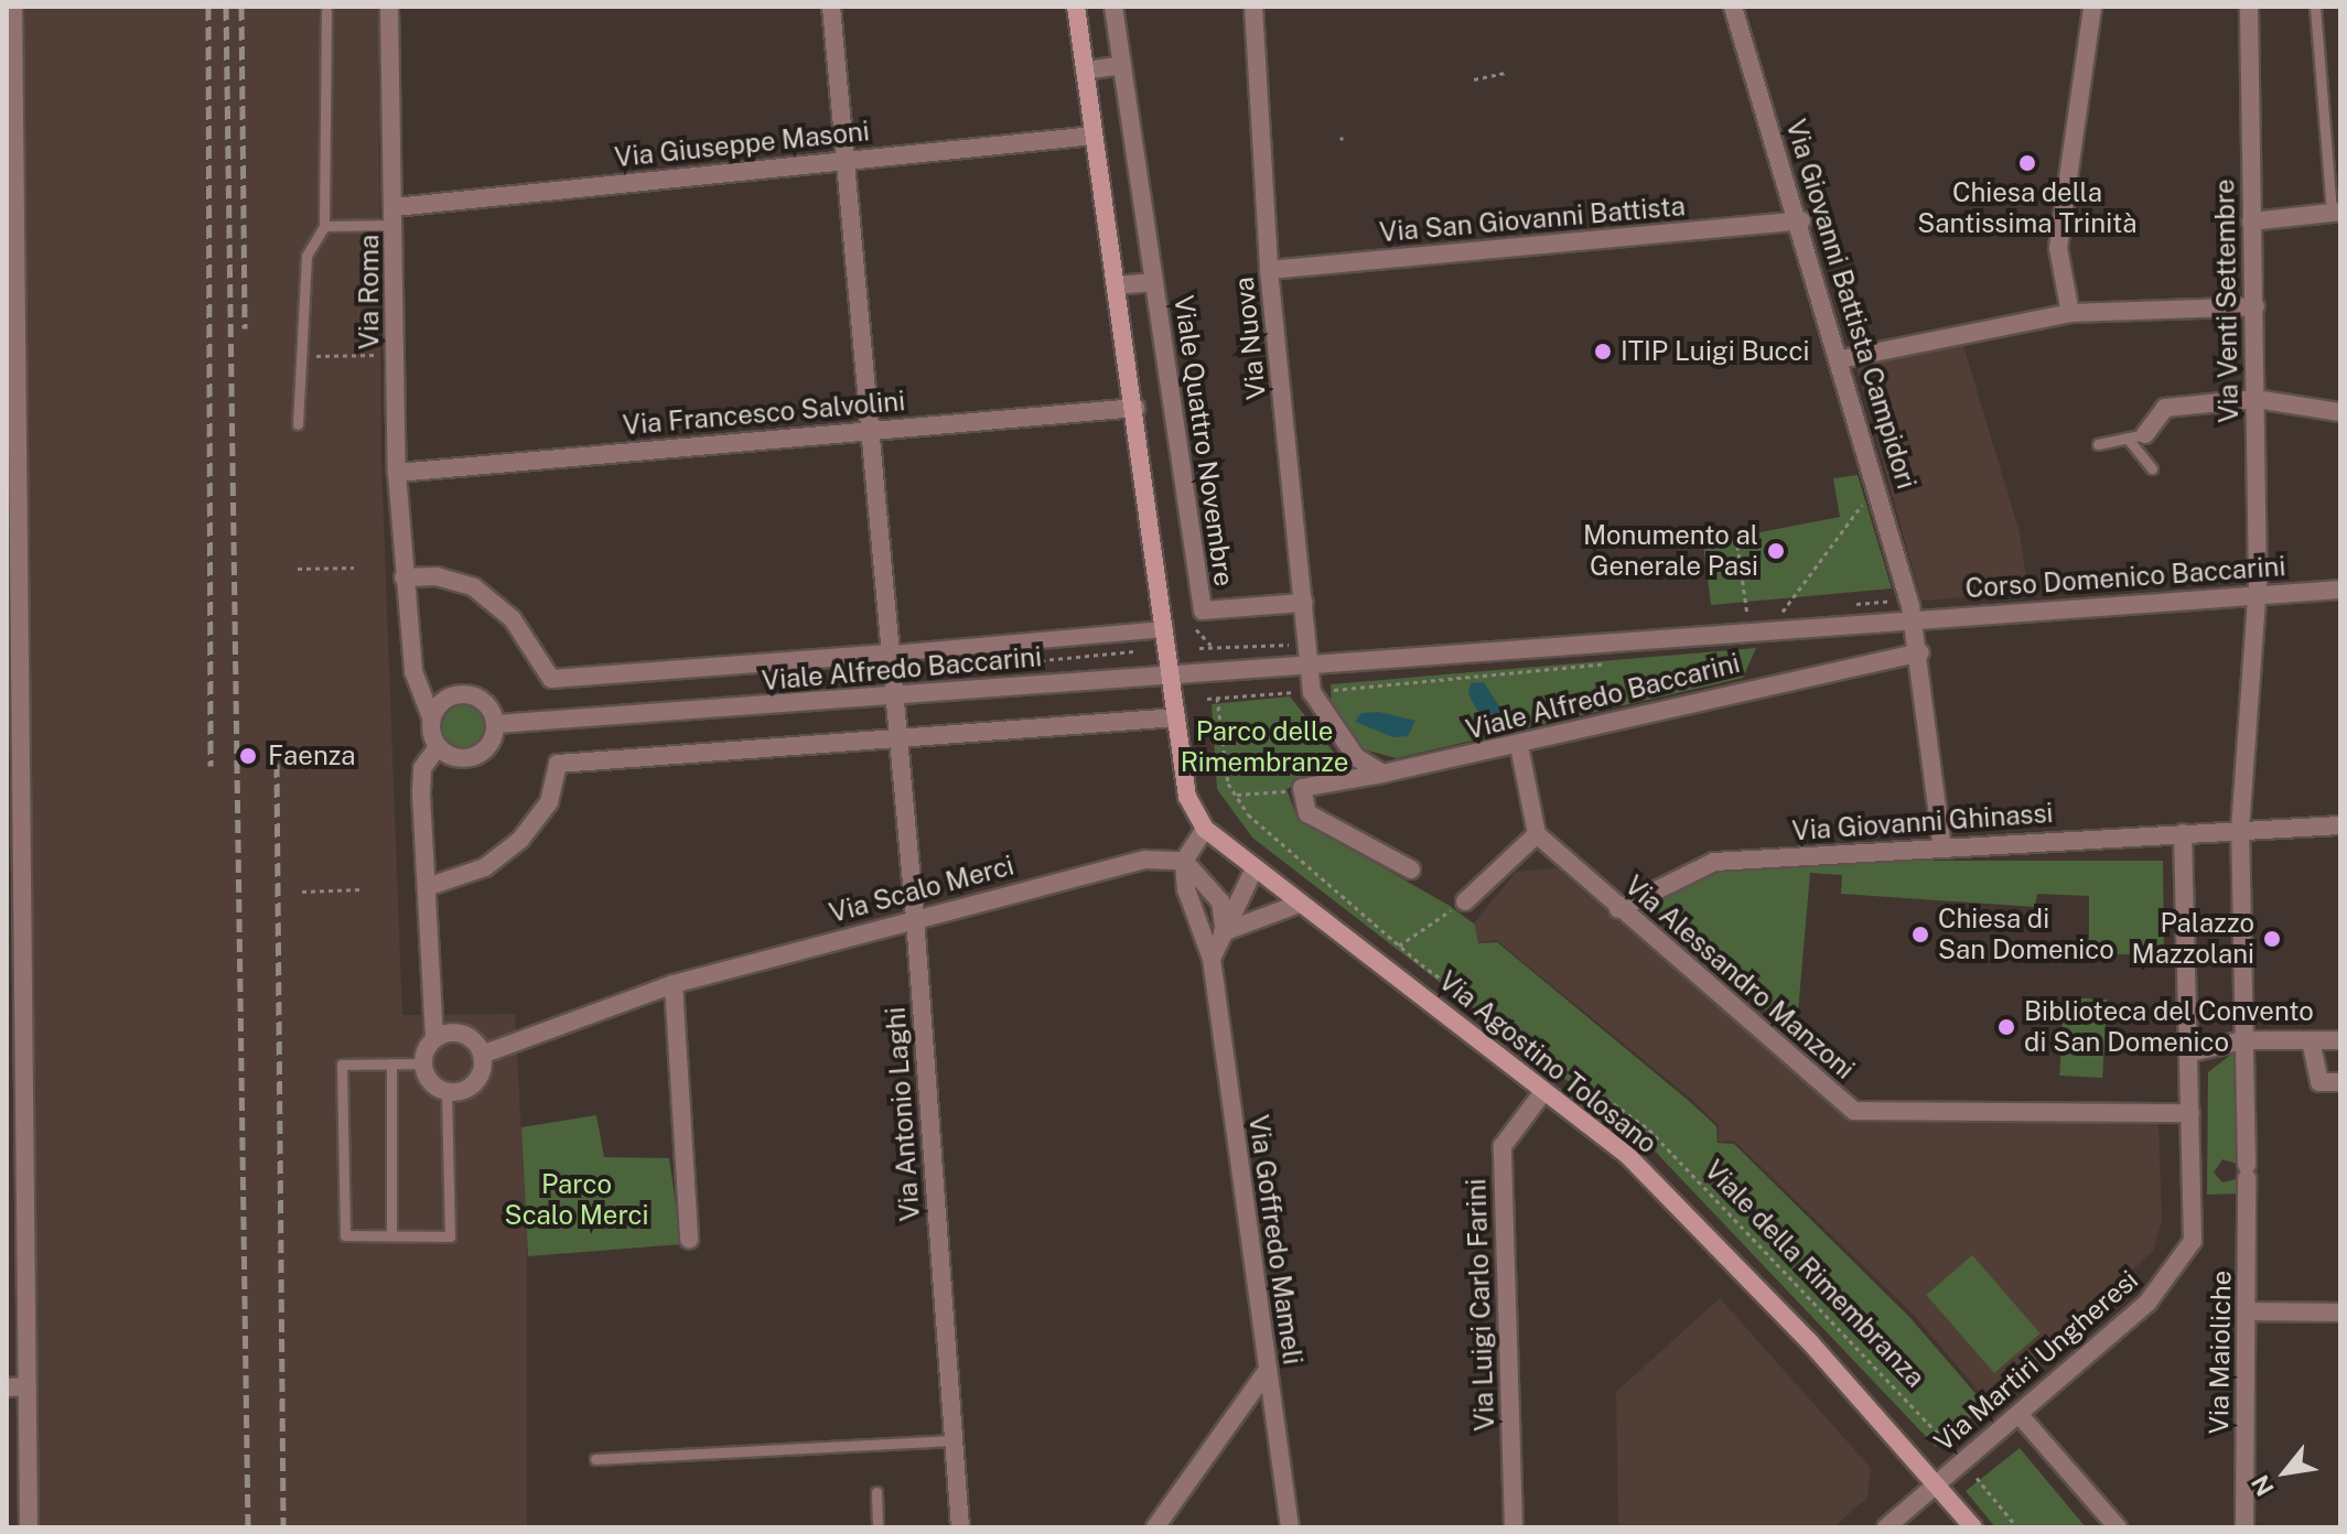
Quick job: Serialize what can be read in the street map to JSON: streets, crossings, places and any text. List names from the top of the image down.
{
  "streets": {
    "main road": ["Via Agostino Tolosano"],
    "street": [
      "Via Giuseppe Masoni",
      "Via San Giovanni Battista",
      "Via Roma",
      "Via Venti Settembre",
      "Via Giovanni Battista Campidori",
      "Via Nuova",
      "Via Francesco Salvolini",
      "Viale Quattro Novembre",
      "Corso Domenico Baccarini",
      "Viale Alfredo Baccarini",
      "Via Giovanni Ghinassi",
      "Via Scalo Merci",
      "Via Alessandro Manzoni",
      "Via Antonio Laghi",
      "Via Goffredo Mameli",
      "Via Luigi Carlo Farini",
      "Via Maioliche",
      "Via Martiri Ungheresi"
    ],
    "path": ["Viale della Rimembranza"]
  },
  "crossings": [
    ["Via Giuseppe Masoni", "Via Roma"],
    ["Via Giuseppe Masoni", "Via Antonio Laghi"],
    ["Via San Giovanni Battista", "Via Giovanni Battista Campidori"],
    ["Via San Giovanni Battista", "Via Nuova"],
    ["Via Roma", "Via Francesco Salvolini"],
    ["Via Roma", "Viale Alfredo Baccarini"],
    ["Via Venti Settembre", "Corso Domenico Baccarini"],
    ["Via Venti Settembre", "Via Giovanni Ghinassi"],
    ["Via Venti Settembre", "Via Maioliche"],
    ["Via Giovanni Battista Campidori", "Corso Domenico Baccarini"],
    ["Via Giovanni Battista Campidori", "Viale Alfredo Baccarini"],
    ["Via Giovanni Battista Campidori", "Via Giovanni Ghinassi"],
    ["Via Nuova", "Viale Quattro Novembre"],
    ["Via Nuova", "Viale Alfredo Baccarini"],
    ["Via Francesco Salvolini", "Via Antonio Laghi"],
    ["Corso Domenico Baccarini", "Viale Alfredo Baccarini"],
    ["Viale Alfredo Baccarini", "Via Agostino Tolosano"],
    ["Viale Alfredo Baccarini", "Via Antonio Laghi"],
    ["Via Giovanni Ghinassi", "Via Alessandro Manzoni"],
    ["Via Giovanni Ghinassi", "Via Maioliche"],
    ["Via Giovanni Ghinassi", "Via Martiri Ungheresi"],
    ["Via Scalo Merci", "Via Antonio Laghi"],
    ["Via Scalo Merci", "Via Goffredo Mameli"],
    ["Via Alessandro Manzoni", "Via Martiri Ungheresi"],
    ["Via Agostino Tolosano", "Via Luigi Carlo Farini"],
    ["Via Agostino Tolosano", "Via Martiri Ungheresi"]
  ],
  "parks": ["Parco delle Rimembranze", "Parco Scalo Merci"],
  "places": [
    "Chiesa della Santissima Trinità",
    "ITIP Luigi Bucci",
    "Monumento al Generale Pasi",
    "Faenza",
    "Chiesa di San Domenico",
    "Palazzo Mazzolani",
    "Biblioteca del Convento di San Domenico"
  ],
  "north": "bottom left"
}
